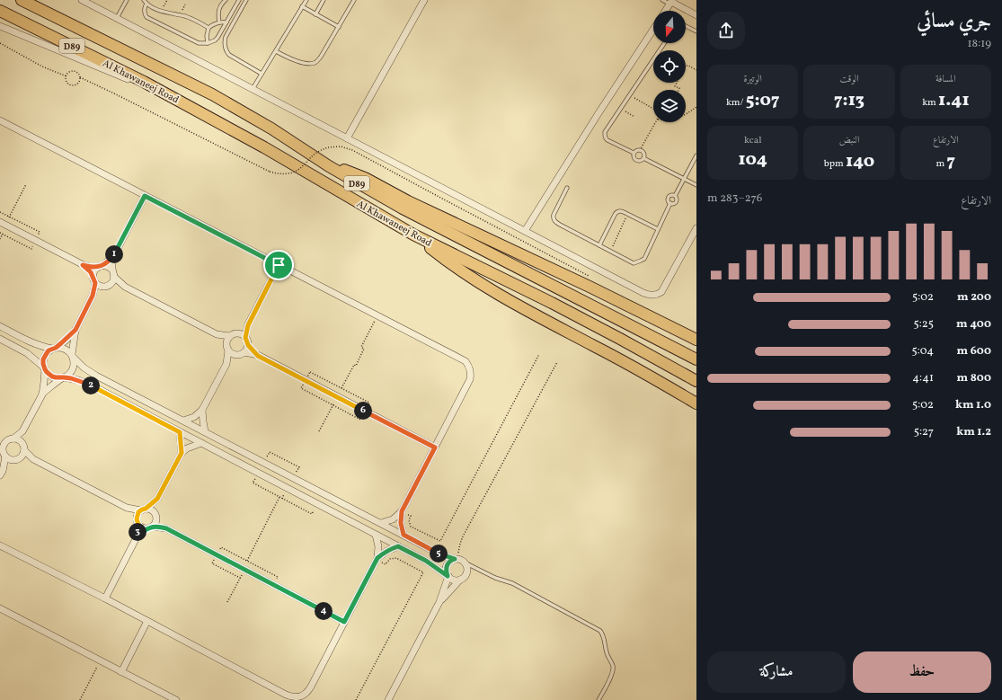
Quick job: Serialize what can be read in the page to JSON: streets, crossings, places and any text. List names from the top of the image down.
{
  "streets": {
    "highway": ["D89", "Al Khawaneej Road"]
  },
  "north": "bottom",
  "page": {
    "heading": ["جري مسائي", "18:19"],
    "stats": [
      ["المسافة", "1.41 km"],
      ["الوقت", "7:13"],
      ["الوتيرة", "5:07 /km"],
      ["الارتفاع", "7 m"],
      ["النبض", "140 bpm"],
      ["kcal", "104"]
    ],
    "chart": ["الارتفاع", "276–283 m"],
    "pins": [
      "1",
      "2",
      "6",
      "3",
      "5",
      "4"
    ],
    "list": [
      {
        "name": "200 m",
        "note": "5:02"
      },
      {
        "name": "400 m",
        "note": "5:25"
      },
      {
        "name": "600 m",
        "note": "5:04"
      },
      {
        "name": "800 m",
        "note": "4:41"
      },
      {
        "name": "1.0 km",
        "note": "5:02"
      },
      {
        "name": "1.2 km",
        "note": "5:27"
      }
    ],
    "buttons": ["حفظ", "مشاركة"]
  }
}
